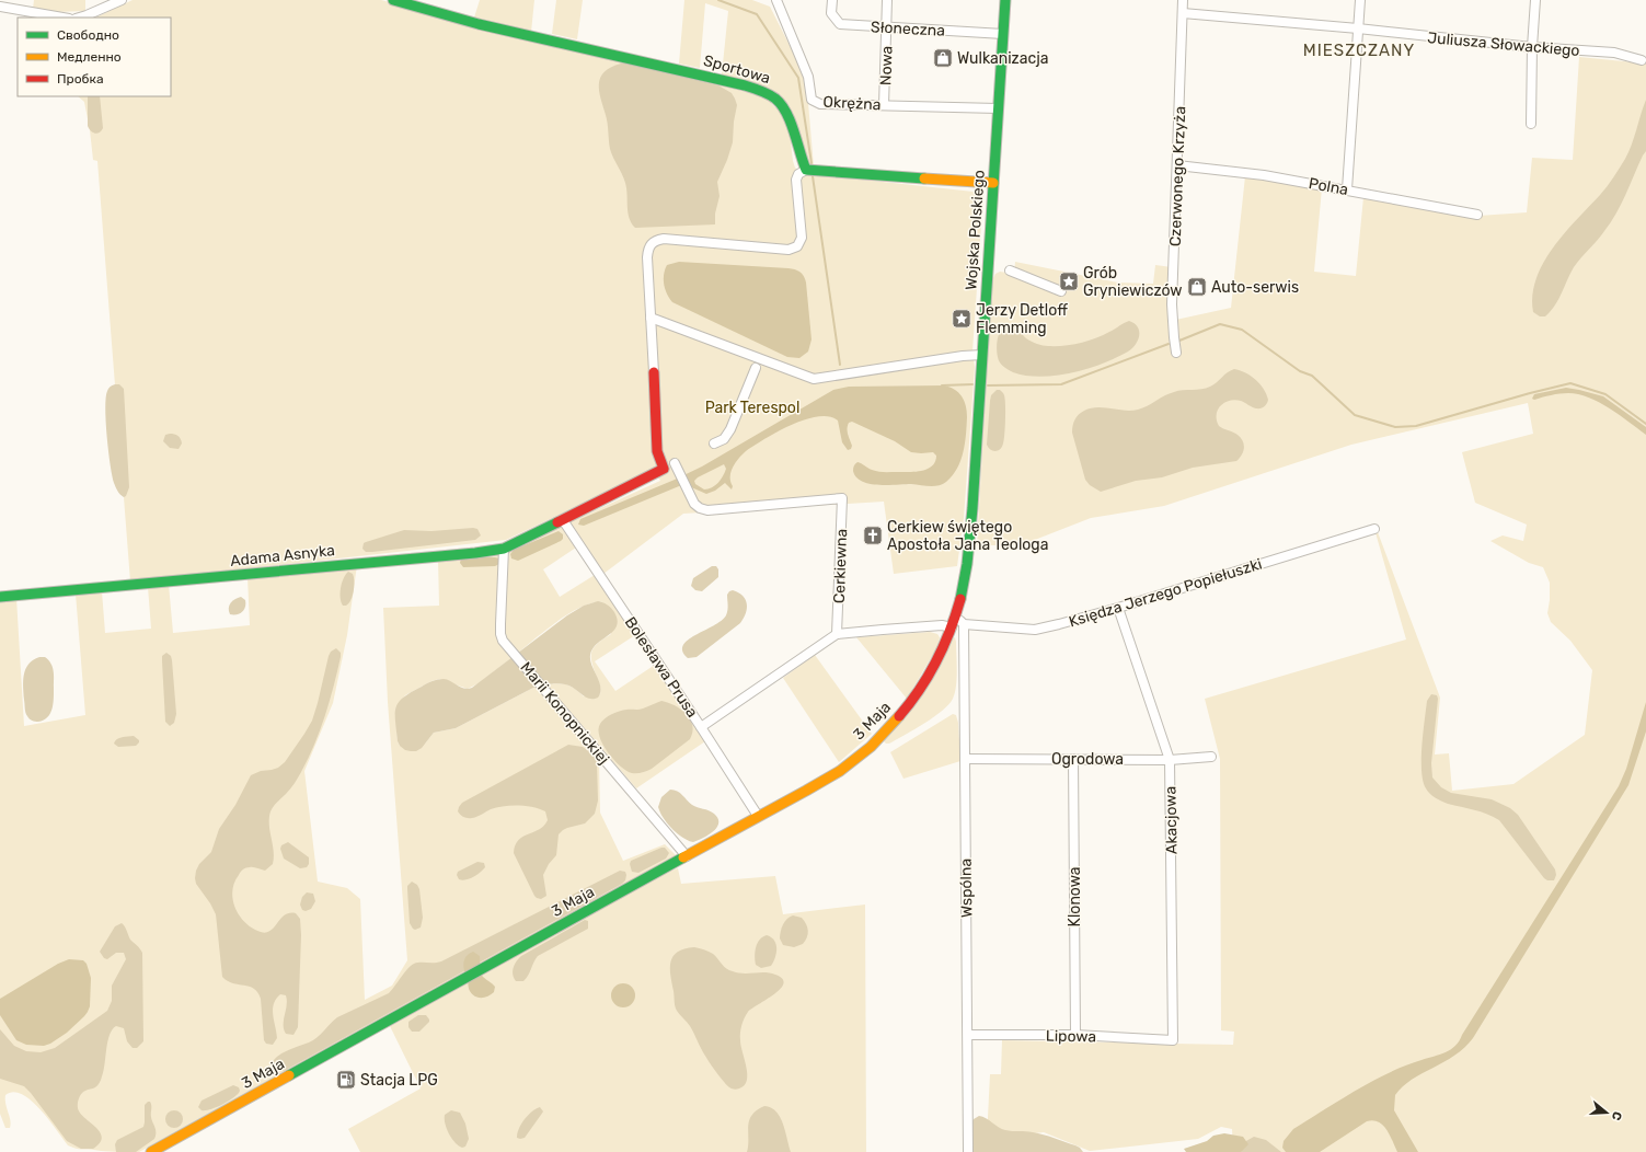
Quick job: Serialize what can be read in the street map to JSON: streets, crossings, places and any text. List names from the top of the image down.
{
  "streets": {
    "street": [
      "Słoneczna",
      "Juliusza Słowackiego",
      "Nowa",
      "Sportowa",
      "Okrężna",
      "Czerwonego Krzyża",
      "Polna",
      "Wojska Polskiego",
      "Adama Asnyka",
      "Cerkiewna",
      "Księdza Jerzego Popiełuszki",
      "Bolesława Prusa",
      "Marii Konopnickiej",
      "3 Maja",
      "Ogrodowa",
      "Akacjowa",
      "Wspólna",
      "Klonowa",
      "Lipowa"
    ]
  },
  "crossings": [
    ["Słoneczna", "Nowa"],
    ["Słoneczna", "Wojska Polskiego"],
    ["Juliusza Słowackiego", "Czerwonego Krzyża"],
    ["Nowa", "Okrężna"],
    ["Okrężna", "Wojska Polskiego"],
    ["Czerwonego Krzyża", "Polna"],
    ["Wojska Polskiego", "3 Maja"],
    ["Adama Asnyka", "Bolesława Prusa"],
    ["Adama Asnyka", "Marii Konopnickiej"],
    ["Księdza Jerzego Popiełuszki", "Akacjowa"],
    ["Księdza Jerzego Popiełuszki", "Wspólna"],
    ["Bolesława Prusa", "3 Maja"],
    ["Marii Konopnickiej", "3 Maja"],
    ["Ogrodowa", "Akacjowa"],
    ["Ogrodowa", "Wspólna"],
    ["Ogrodowa", "Klonowa"],
    ["Akacjowa", "Lipowa"],
    ["Wspólna", "Lipowa"],
    ["Klonowa", "Lipowa"]
  ],
  "districts": ["MIESZCZANY"],
  "parks": ["Park Terespol"],
  "places": {
    "shop": ["Wulkanizacja", "Auto-serwis"],
    "place": ["Grób Gryniewiczów", "Jerzy Detloff Flemming"],
    "church": ["Cerkiew świętego Apostoła Jana Teologa"],
    "fuel station": ["Stacja LPG"]
  },
  "legend": ["Свободно", "Медленно", "Пробка"],
  "north": "right"
}
